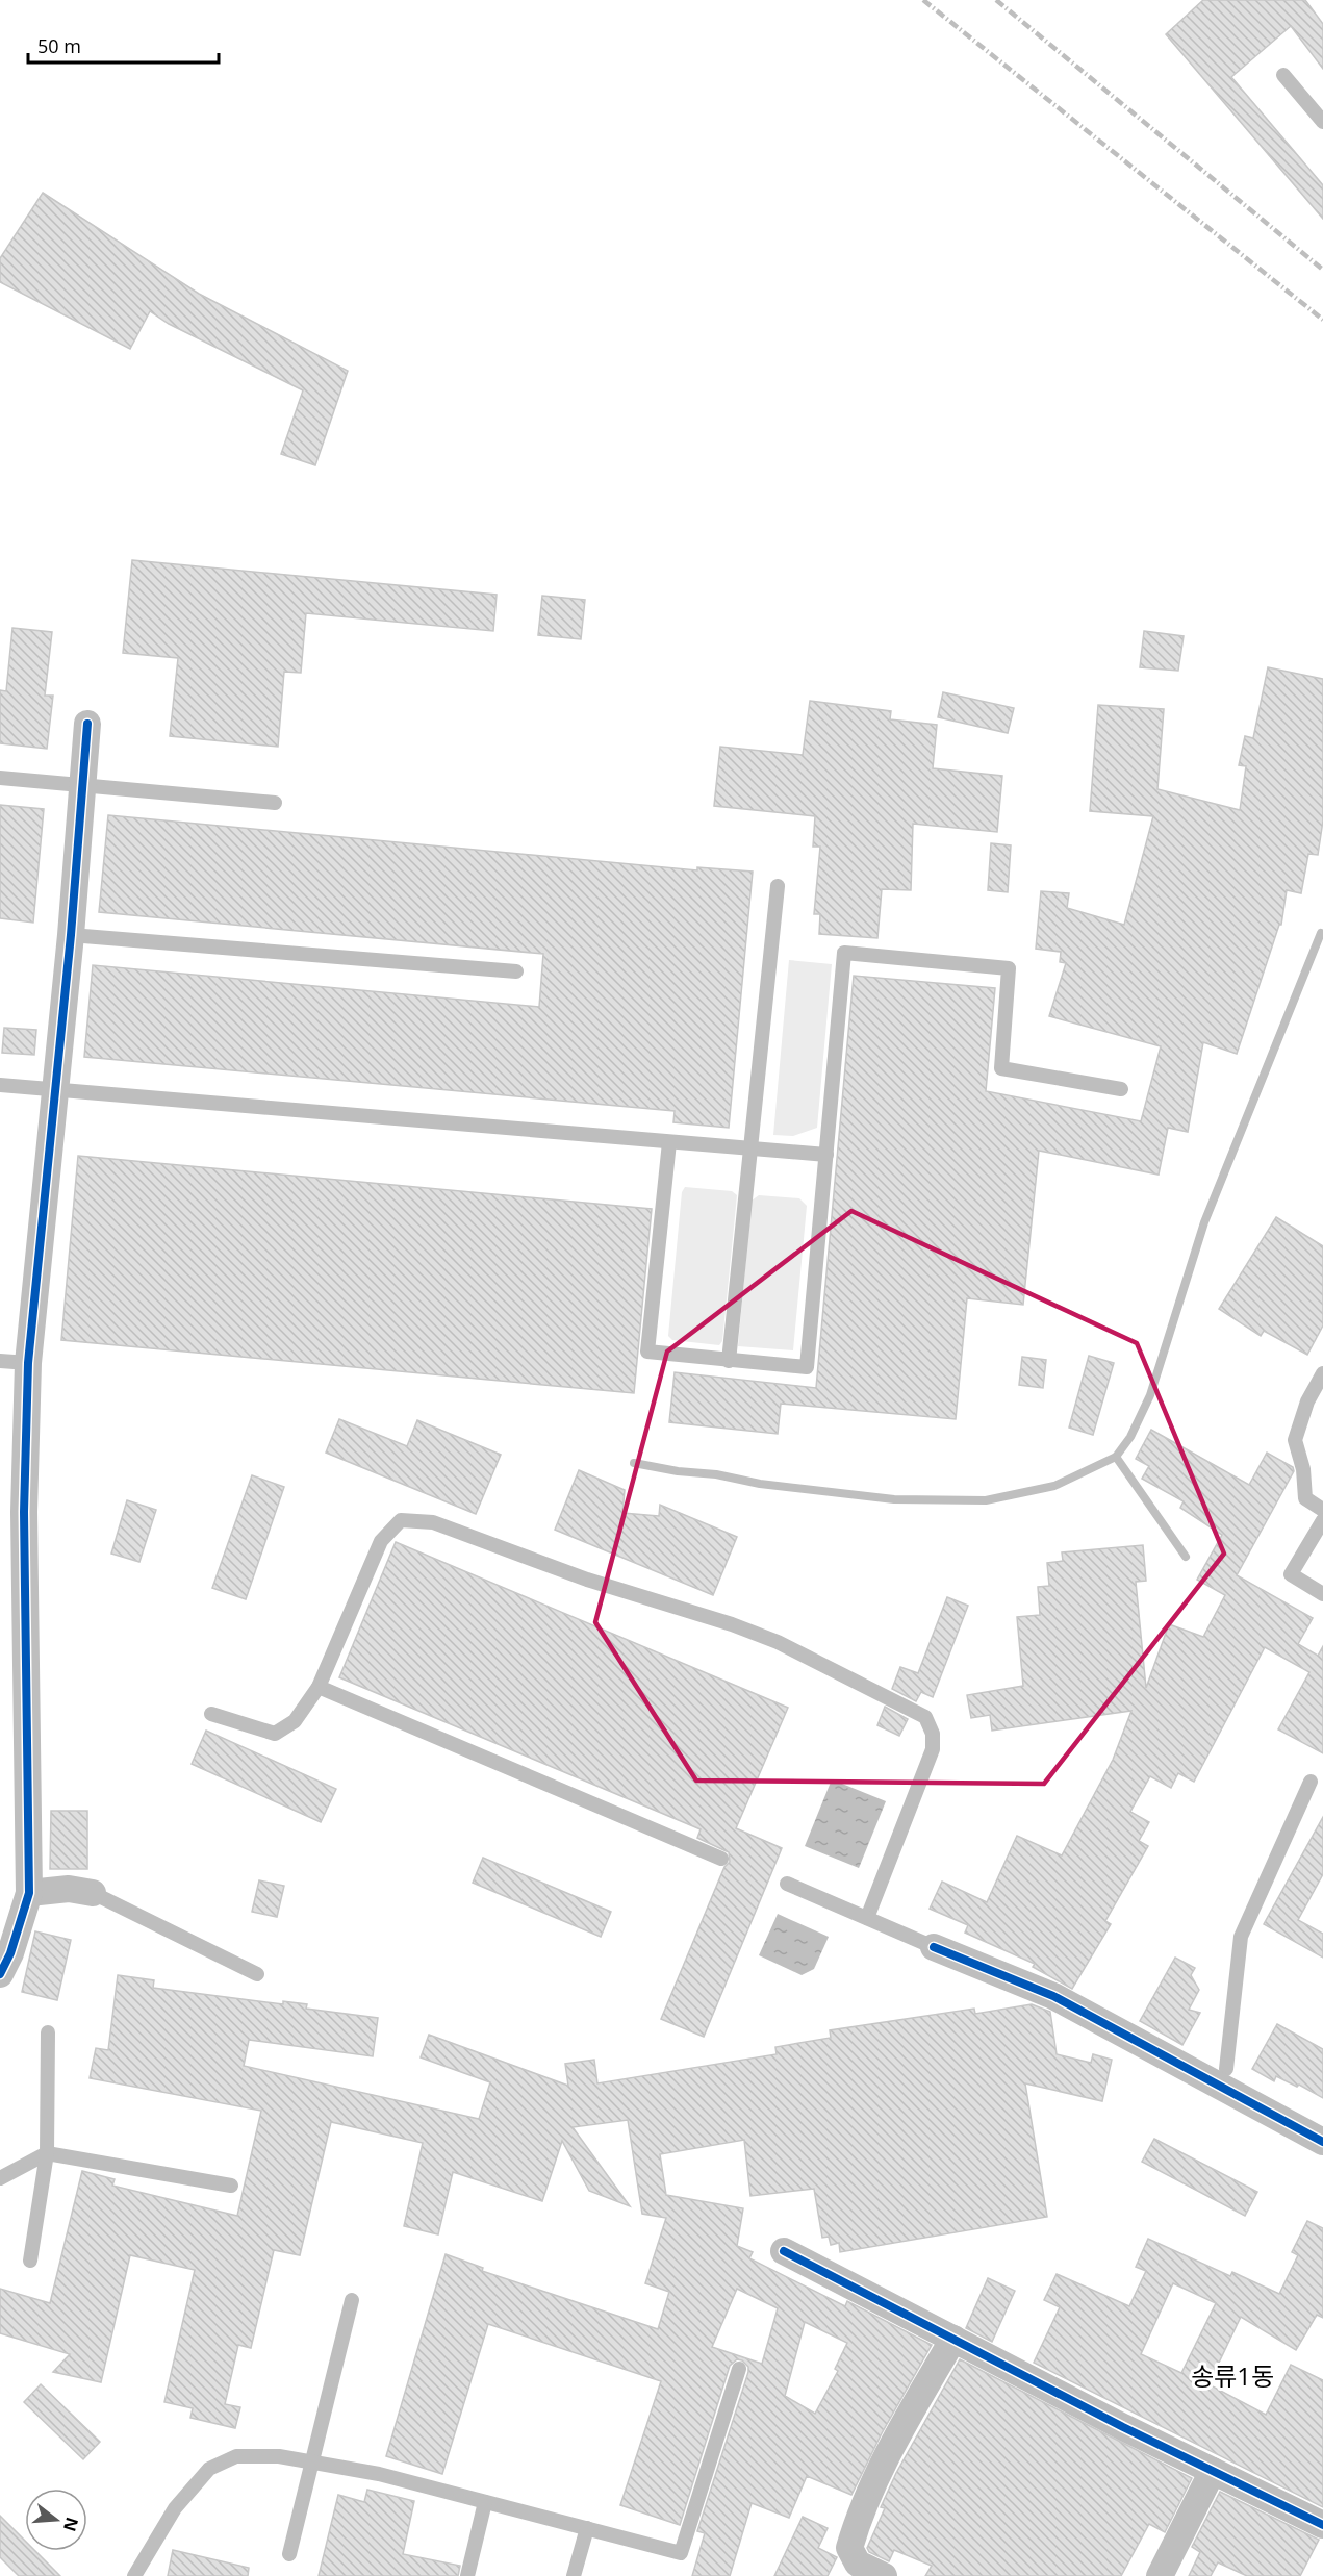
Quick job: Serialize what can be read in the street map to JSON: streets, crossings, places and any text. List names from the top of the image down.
{
  "districts": ["송류1동"],
  "scale_bar": "50 m",
  "north": "right"
}
